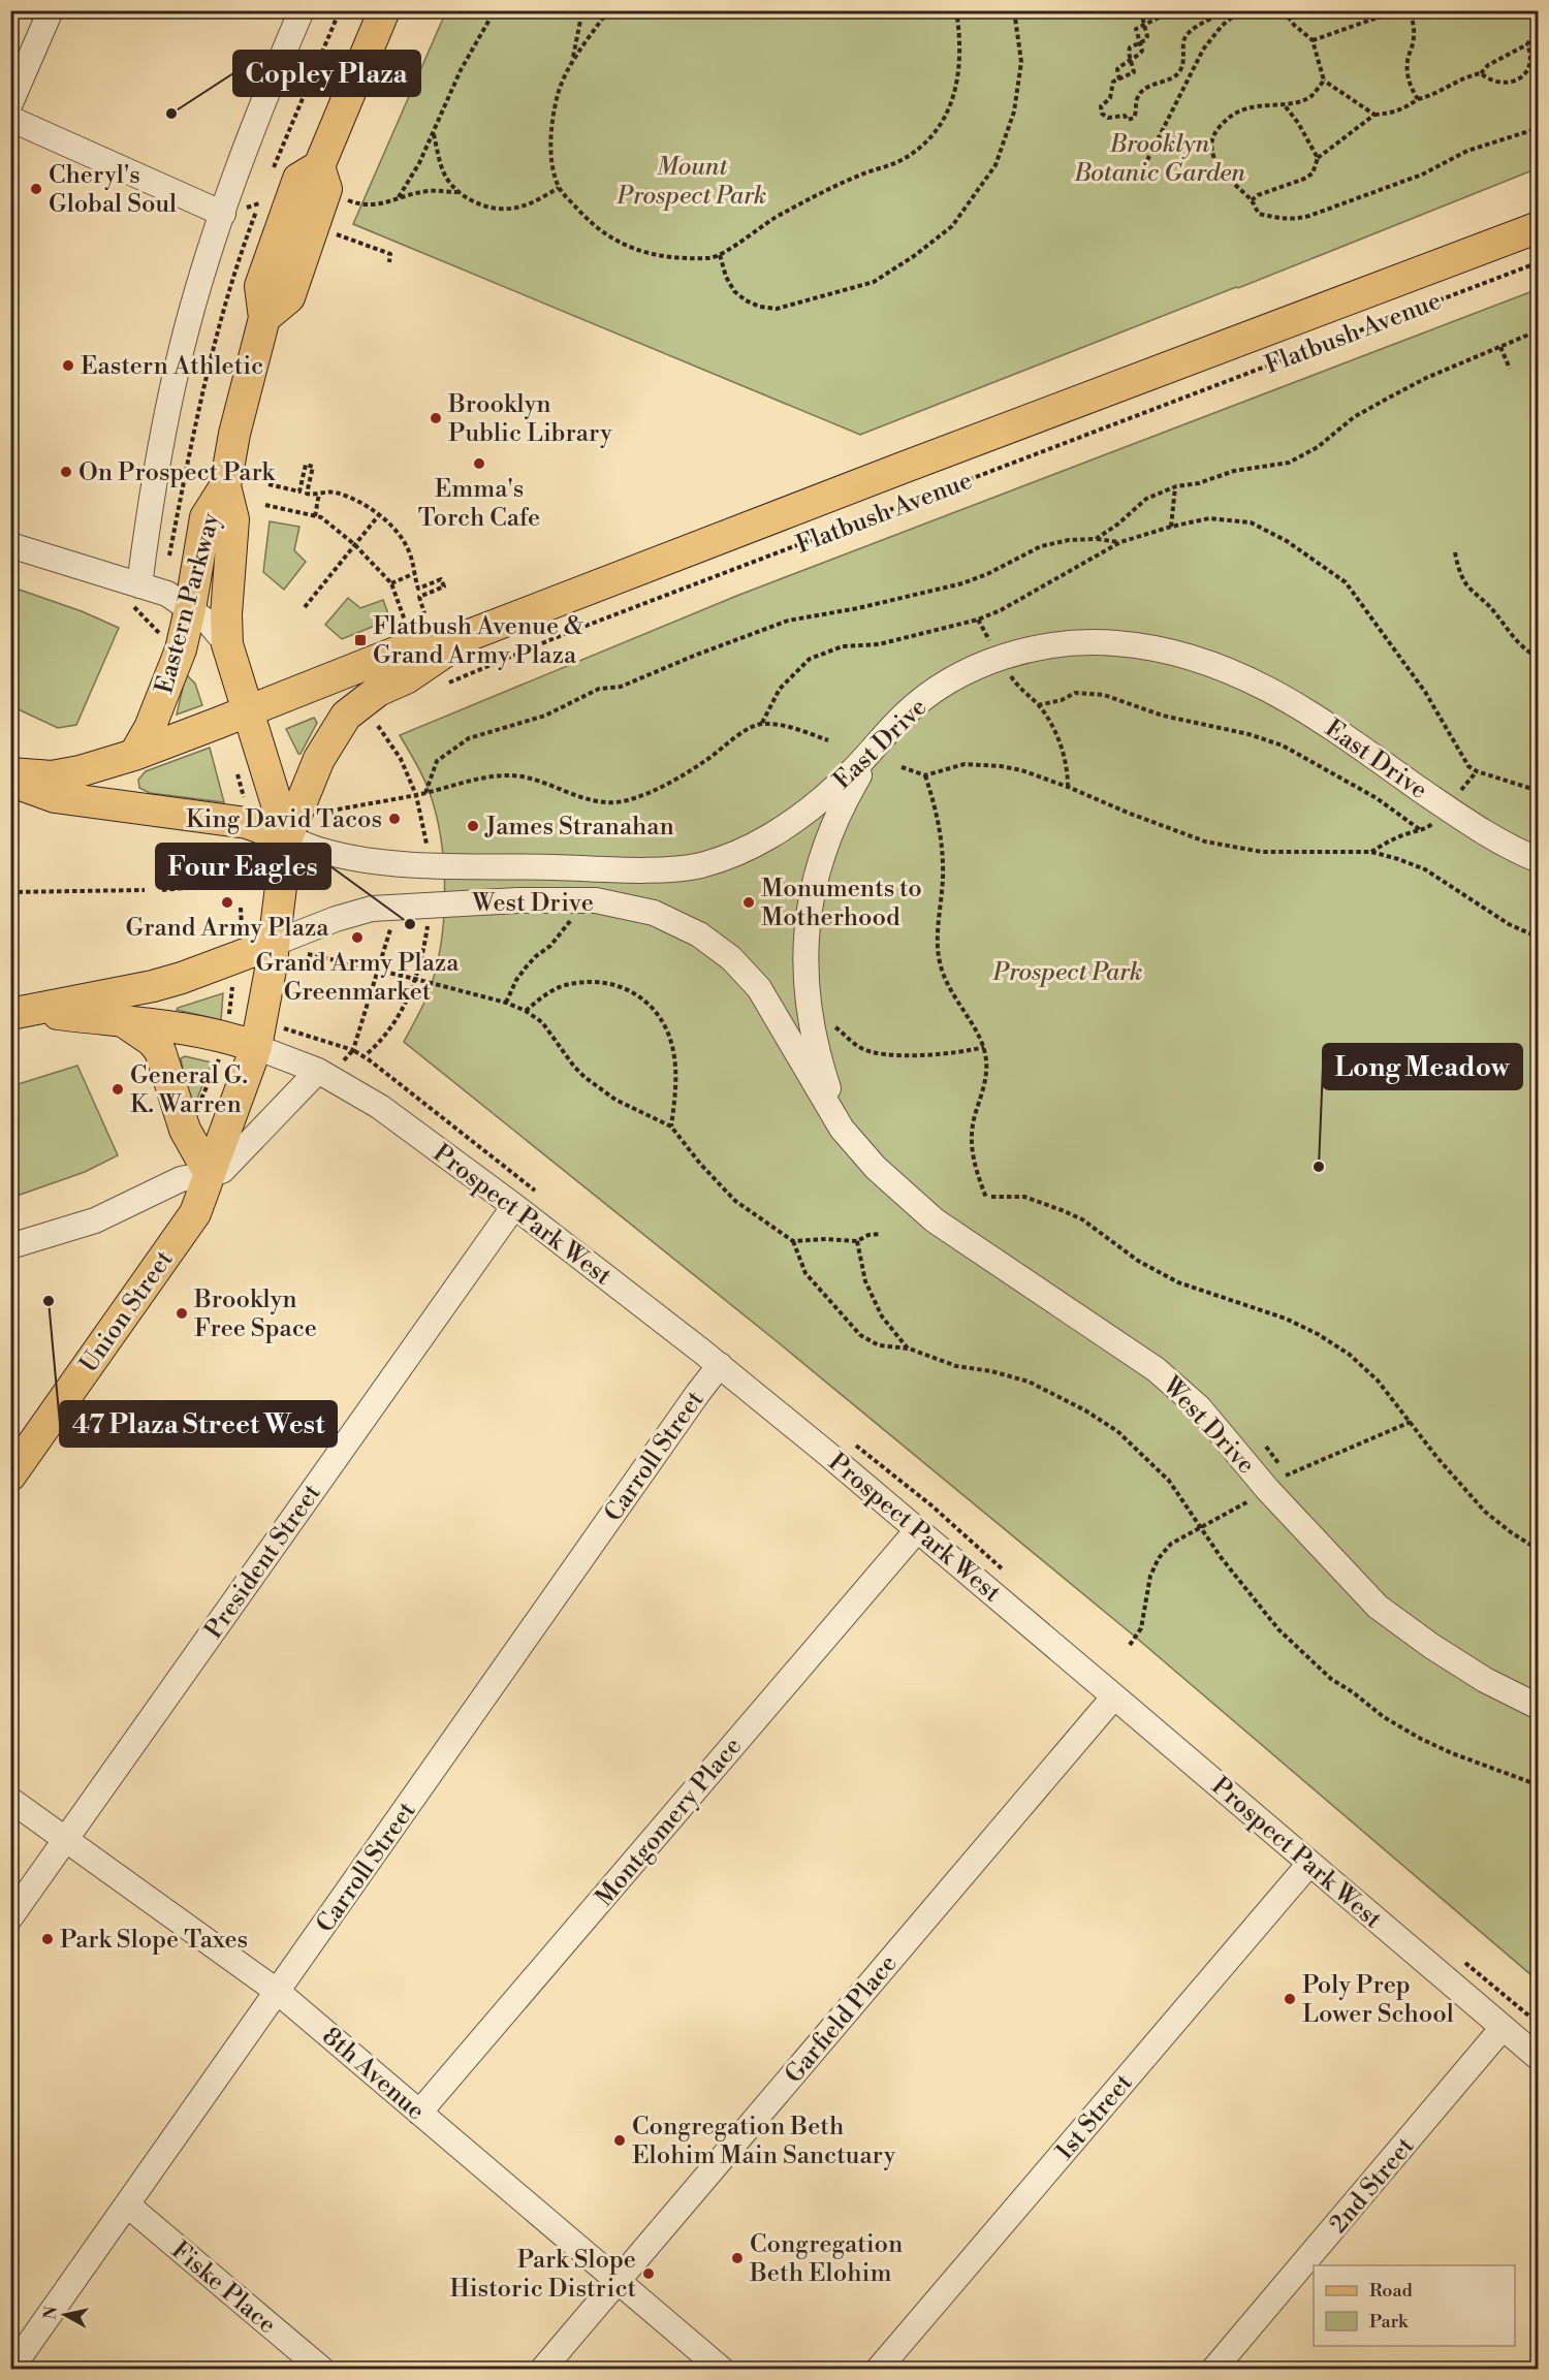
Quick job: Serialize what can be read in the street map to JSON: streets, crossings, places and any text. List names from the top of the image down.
{
  "streets": {
    "main road": ["Flatbush Avenue", "Eastern Parkway", "Union Street"],
    "street": [
      "East Drive",
      "West Drive",
      "Prospect Park West",
      "Carroll Street",
      "President Street",
      "Montgomery Place",
      "Garfield Place",
      "8th Avenue",
      "1st Street",
      "2nd Street",
      "Fiske Place"
    ]
  },
  "crossings": [
    ["Flatbush Avenue", "Eastern Parkway"],
    ["Eastern Parkway", "East Drive"],
    ["Eastern Parkway", "Union Street"],
    ["East Drive", "West Drive"],
    ["East Drive", "Union Street"],
    ["West Drive", "Union Street"],
    ["Prospect Park West", "Union Street"],
    ["Prospect Park West", "Carroll Street"],
    ["Prospect Park West", "President Street"],
    ["Prospect Park West", "Montgomery Place"],
    ["Prospect Park West", "Garfield Place"],
    ["Prospect Park West", "1st Street"],
    ["Prospect Park West", "2nd Street"],
    ["Carroll Street", "8th Avenue"],
    ["Carroll Street", "Fiske Place"],
    ["President Street", "8th Avenue"],
    ["Montgomery Place", "8th Avenue"],
    ["Garfield Place", "8th Avenue"]
  ],
  "parks": ["Brooklyn Botanic Garden", "Mount Prospect Park", "Prospect Park"],
  "places": {
    "other": [
      "Copley Plaza",
      "Cheryl's Global Soul",
      "Eastern Athletic",
      "Brooklyn Public Library",
      "Emma's Torch Cafe",
      "On Prospect Park",
      "King David Tacos",
      "James Stranahan",
      "Grand Army Plaza",
      "Monuments to Motherhood",
      "Four Eagles",
      "Grand Army Plaza Greenmarket",
      "General G. K. Warren",
      "Long Meadow",
      "47 Plaza Street West",
      "Brooklyn Free Space",
      "Park Slope Taxes",
      "Poly Prep Lower School",
      "Congregation Beth Elohim Main Sanctuary",
      "Congregation Beth Elohim",
      "Park Slope Historic District"
    ],
    "transit": ["Flatbush Avenue & Grand Army Plaza"]
  },
  "legend": ["Road", "Park"],
  "north": "left"
}
